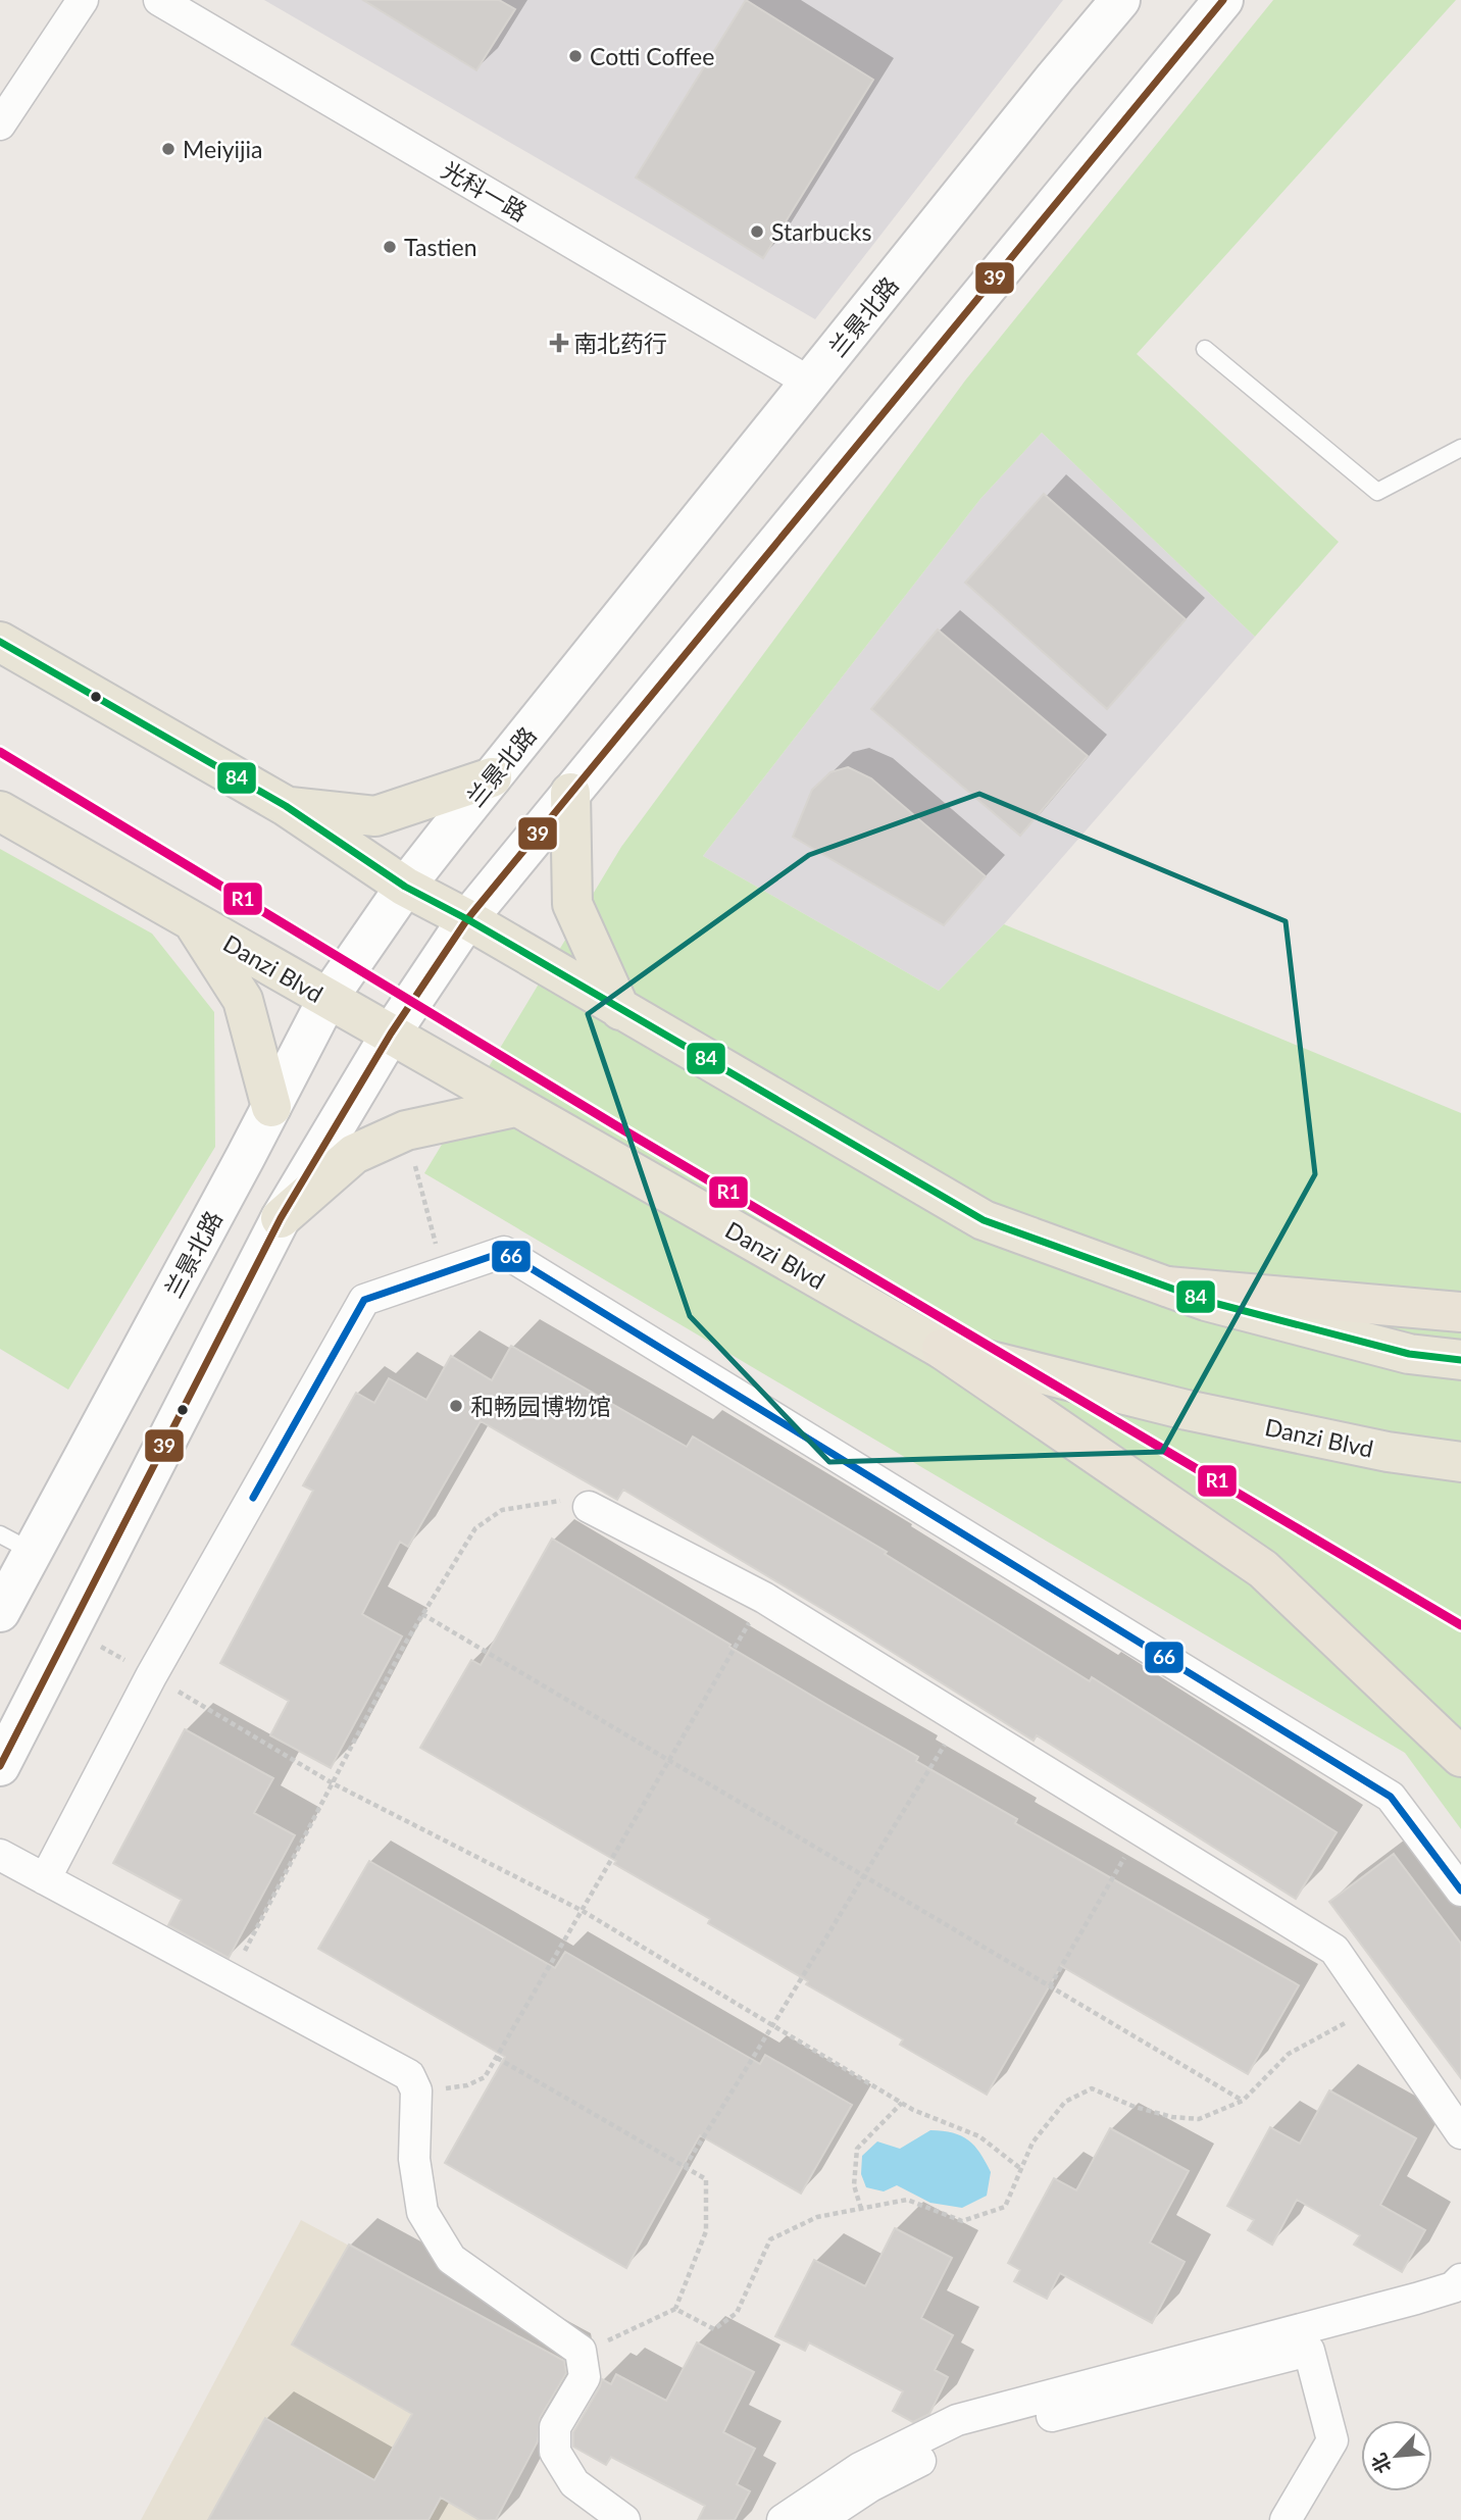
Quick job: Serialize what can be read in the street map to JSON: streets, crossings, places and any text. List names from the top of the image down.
{
  "streets": {
    "main road": ["兰景北路", "Danzi Blvd"],
    "street": ["光科一路"]
  },
  "crossings": [
    ["光科一路", "兰景北路"],
    ["兰景北路", "Danzi Blvd"]
  ],
  "places": {
    "other": [
      "Cotti Coffee",
      "Meiyijia",
      "Starbucks",
      "Tastien",
      "和畅园博物馆"
    ],
    "health": ["南北药行"]
  },
  "lines": [
    "transit line 39",
    "transit line 84",
    "transit line R1",
    "transit line 66"
  ],
  "north": "bottom left"
}
